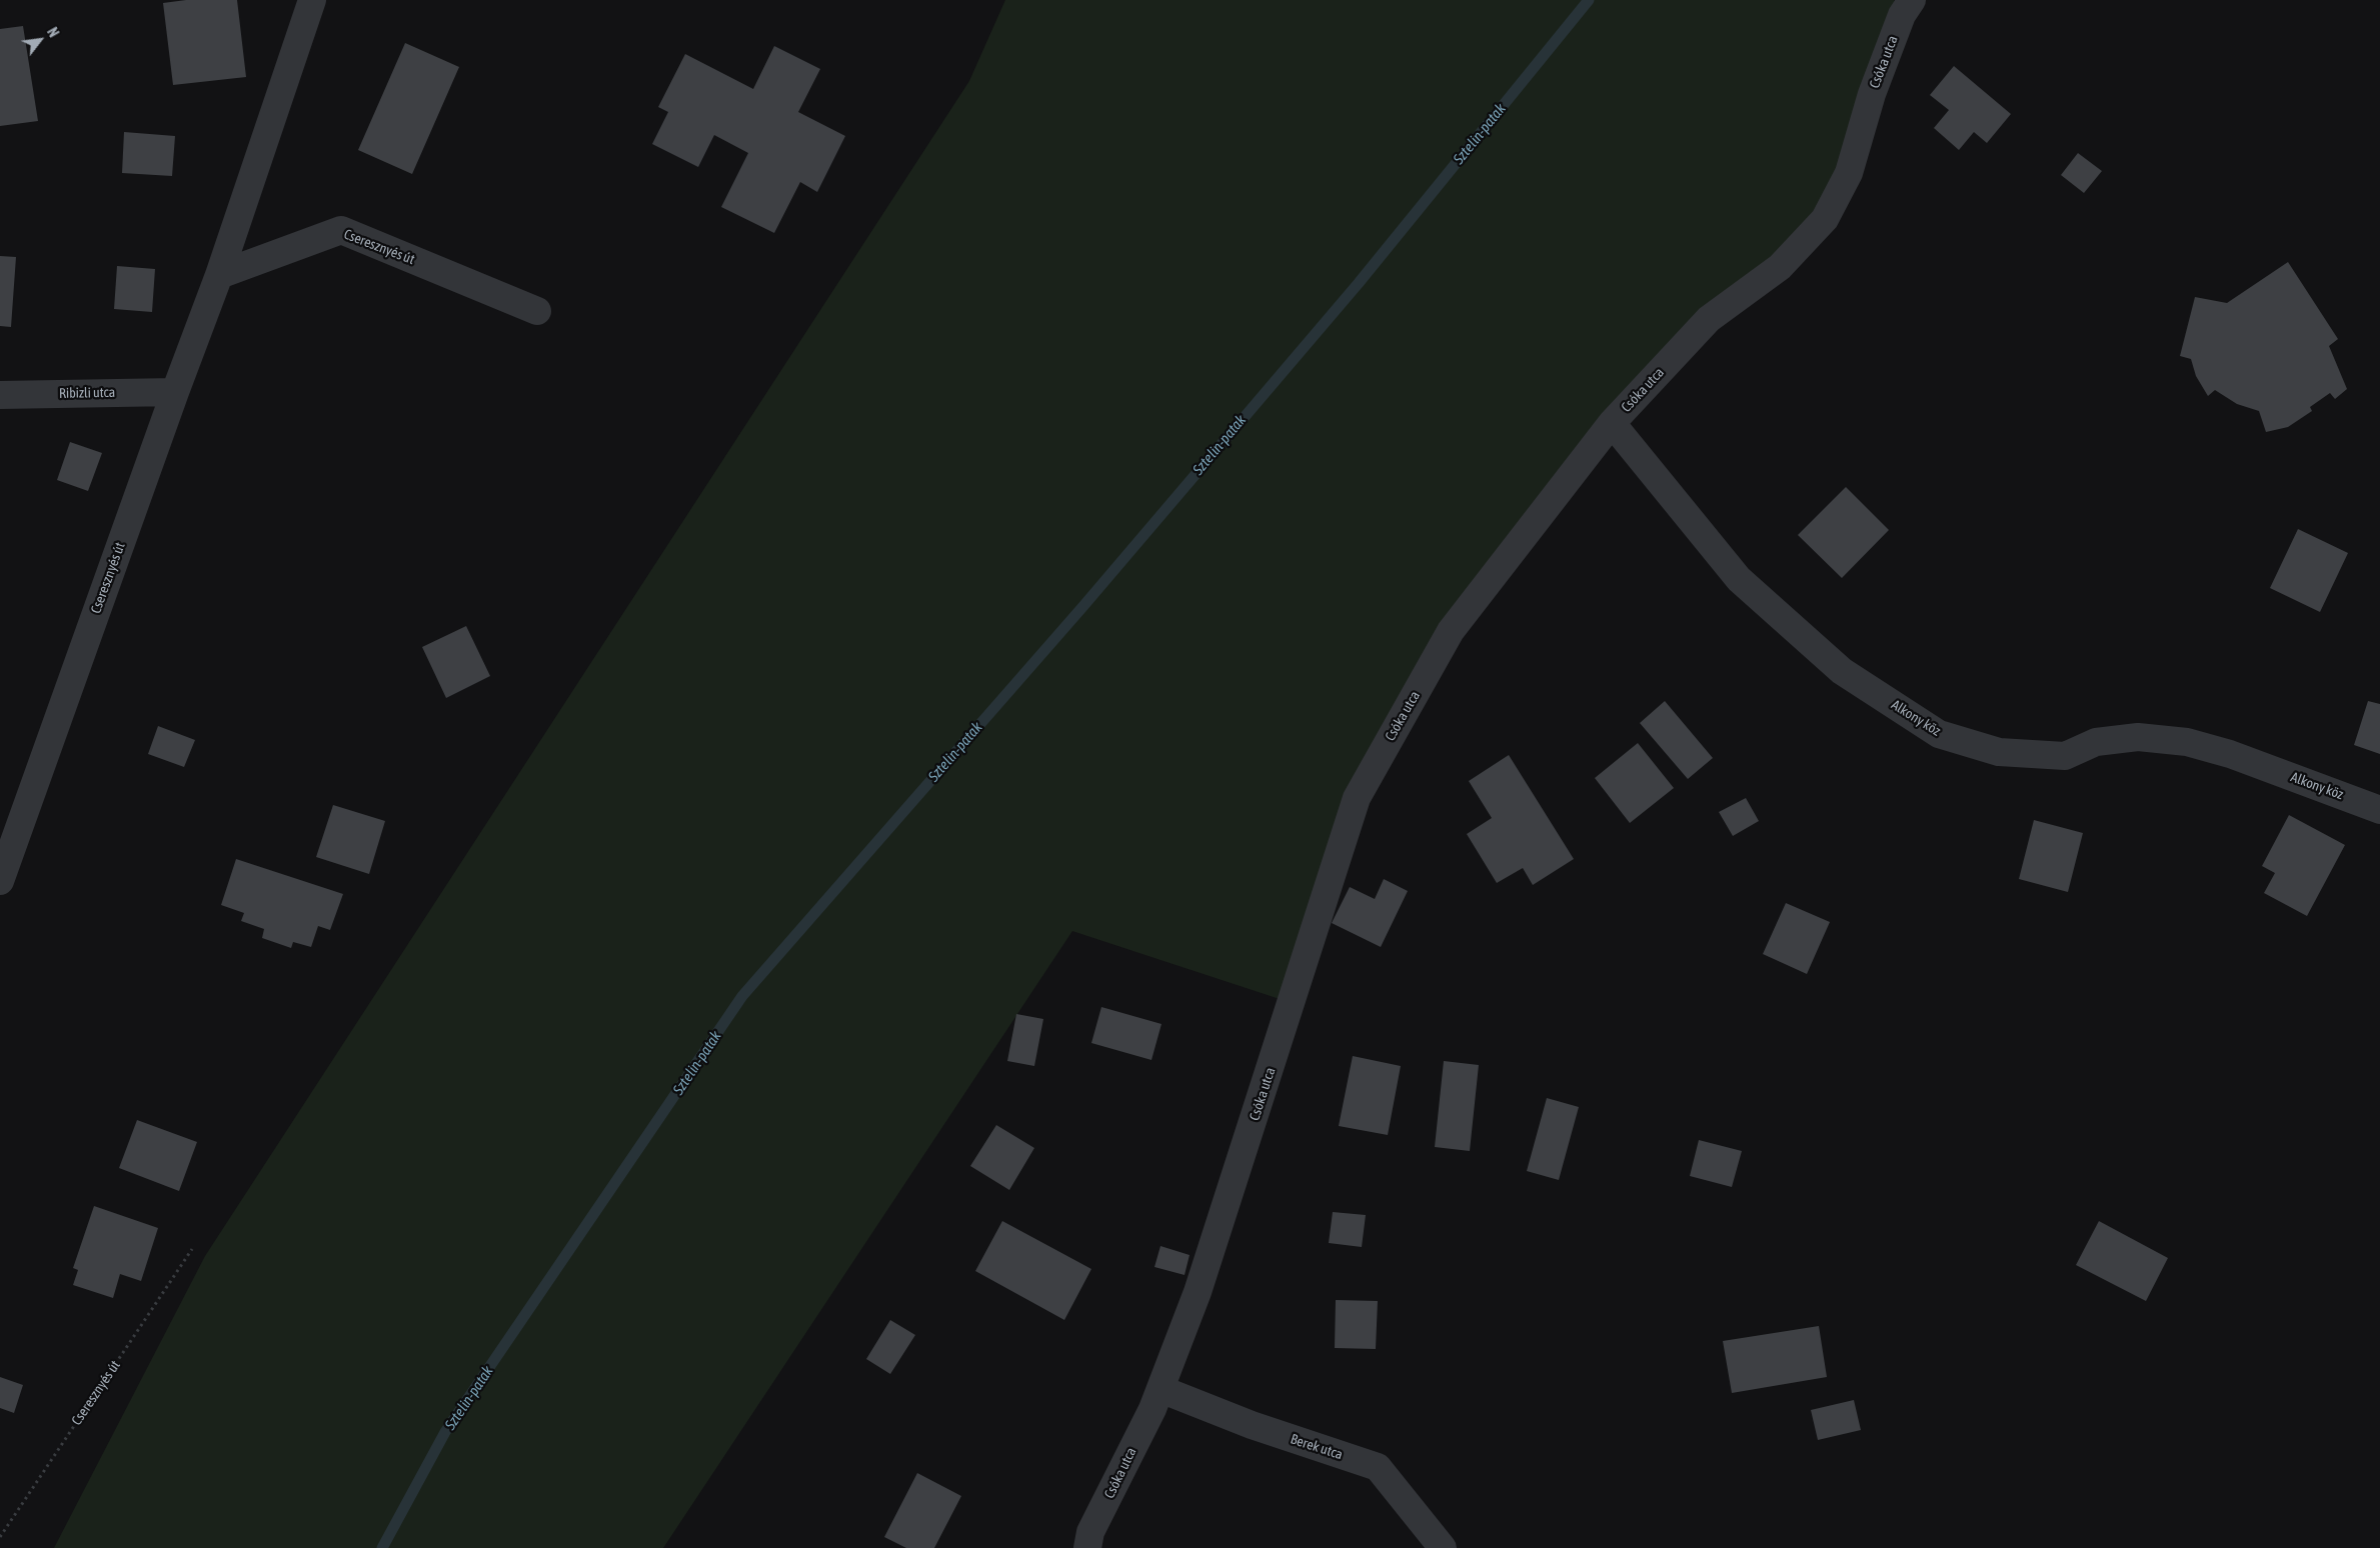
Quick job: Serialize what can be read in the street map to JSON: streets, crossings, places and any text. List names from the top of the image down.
{
  "streets": {
    "street": [
      "Csóka utca",
      "Cseresznyés út",
      "Ribizli utca",
      "Alkony köz",
      "Berek utca"
    ]
  },
  "crossings": [
    ["Csóka utca", "Alkony köz"],
    ["Csóka utca", "Berek utca"],
    ["Cseresznyés út", "Ribizli utca"]
  ],
  "water": ["Sztelin-patak"],
  "north": "top right"
}
